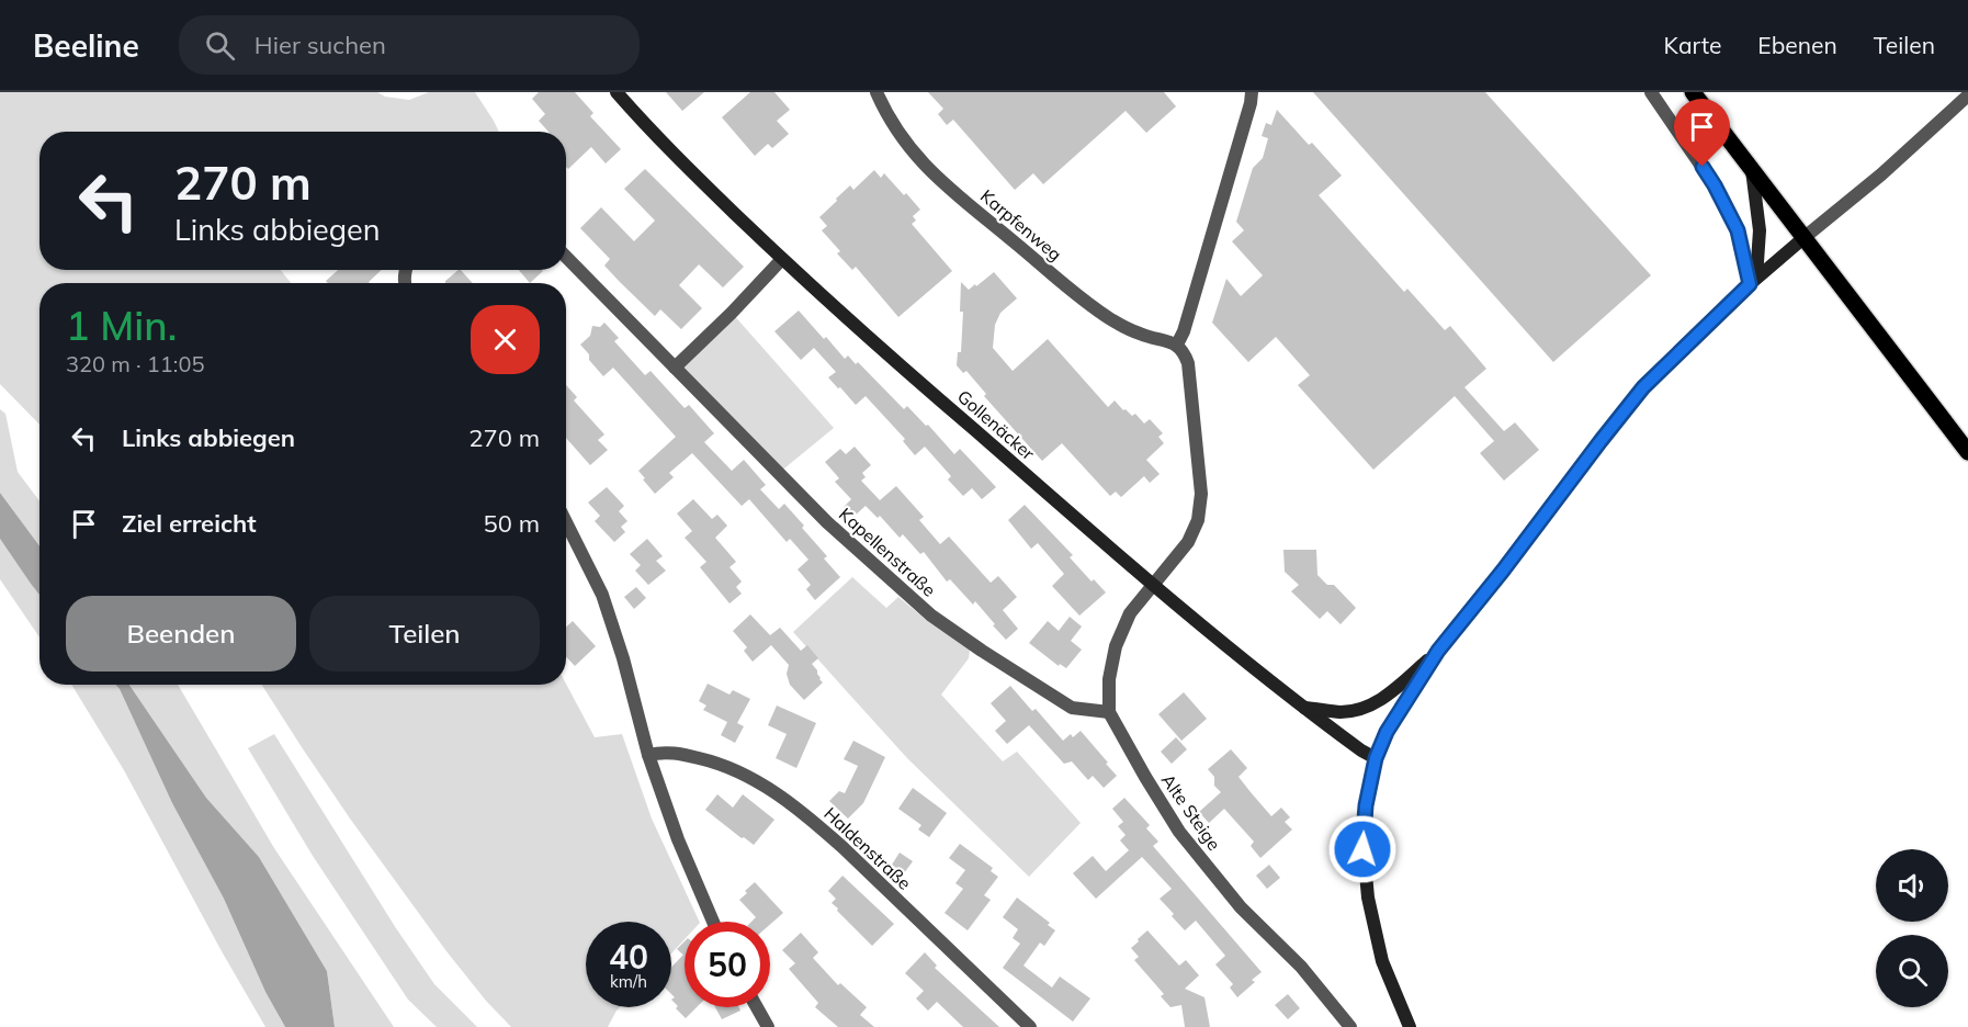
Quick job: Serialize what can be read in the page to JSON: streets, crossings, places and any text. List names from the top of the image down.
{
  "streets": {
    "street": [
      "Karpfenweg",
      "Gollenäcker",
      "Kapellenstraße",
      "Alte Steige",
      "Haldenstraße"
    ]
  },
  "crossings": [
    ["Gollenäcker", "Alte Steige"],
    ["Kapellenstraße", "Alte Steige"]
  ],
  "page": {
    "header": "Beeline",
    "search": "Hier suchen",
    "nav": ["Karte", "Ebenen", "Teilen"],
    "turn": ["270 m", "Links abbiegen"],
    "heading": ["1 Min.", "320 m · 11:05"],
    "list": [
      {
        "name": "Links abbiegen",
        "value": "270 m"
      },
      {
        "name": "Ziel erreicht",
        "value": "50 m"
      }
    ],
    "buttons": ["Beenden", "Teilen"],
    "speed": "40 km/h",
    "limit": "50"
  }
}
